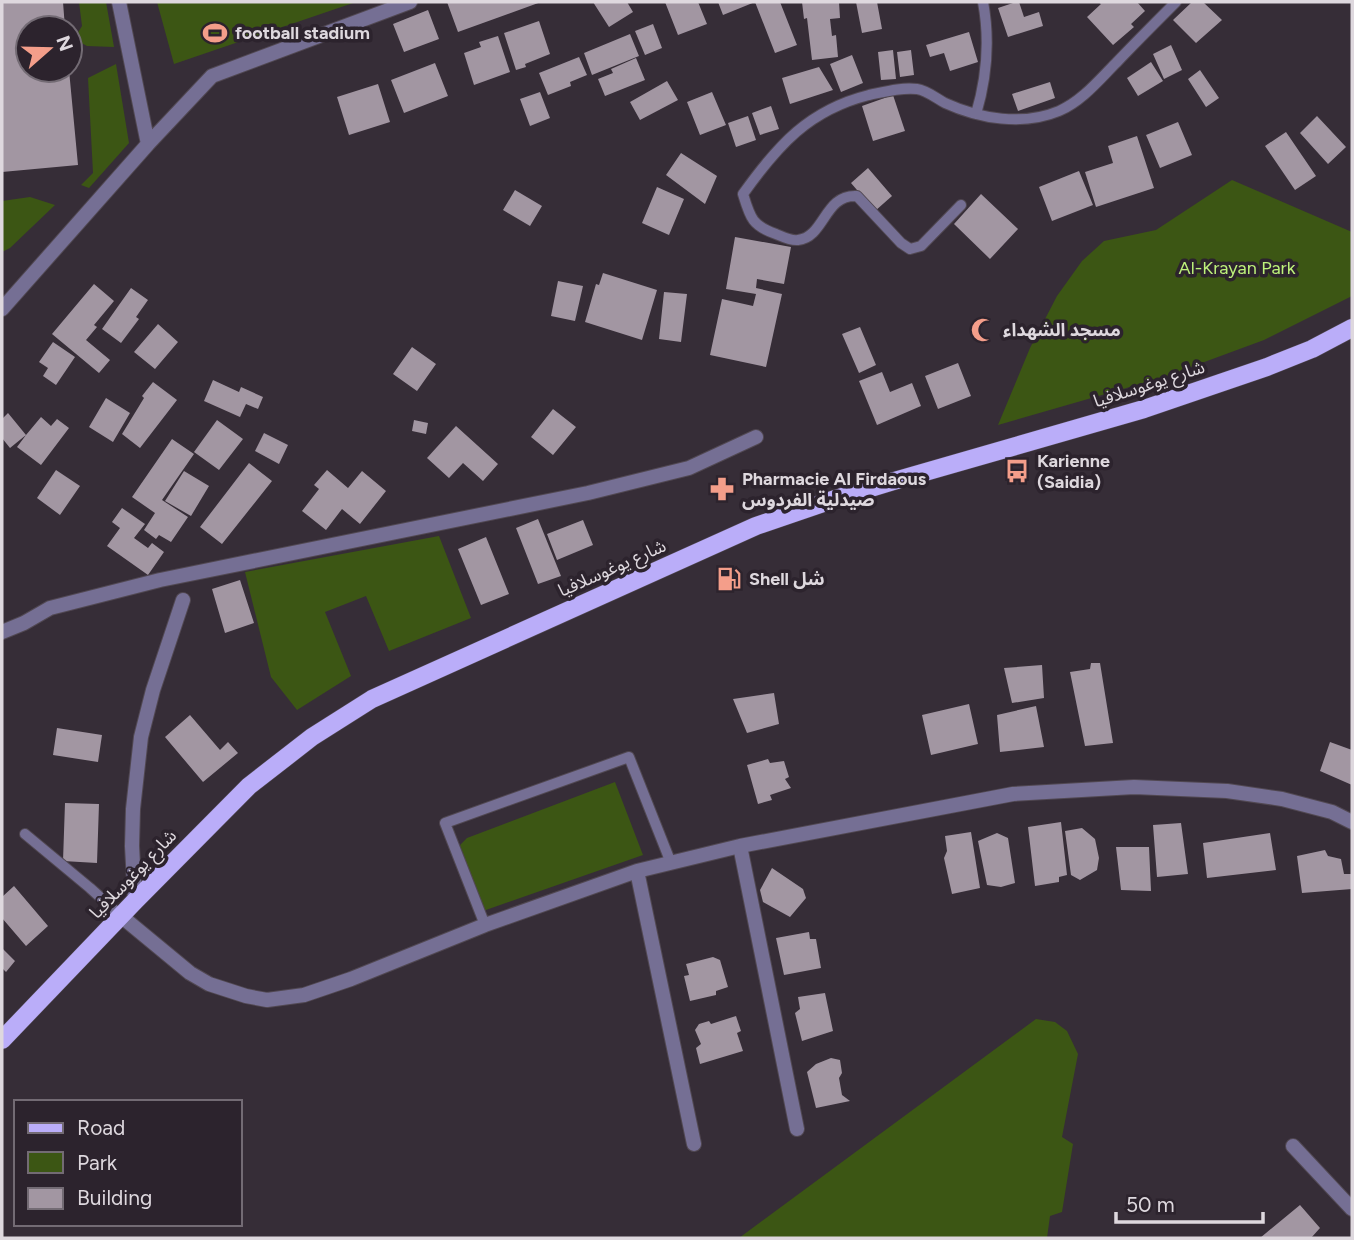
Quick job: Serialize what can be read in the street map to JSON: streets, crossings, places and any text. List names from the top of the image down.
{
  "streets": {
    "main road": ["شارع يوغوسلافيا"]
  },
  "parks": ["Al-Krayan Park"],
  "places": {
    "sports": ["football stadium"],
    "mosque": ["مسجد الشهداء"],
    "bus stop": ["Karienne (Saidia)"],
    "pharmacy": ["Pharmacie Al Firdaous صيدلية الفردوس"],
    "fuel station": ["Shell شل"]
  },
  "legend": ["Road", "Park", "Building"],
  "scale_bar": "50 m",
  "north": "right"
}
